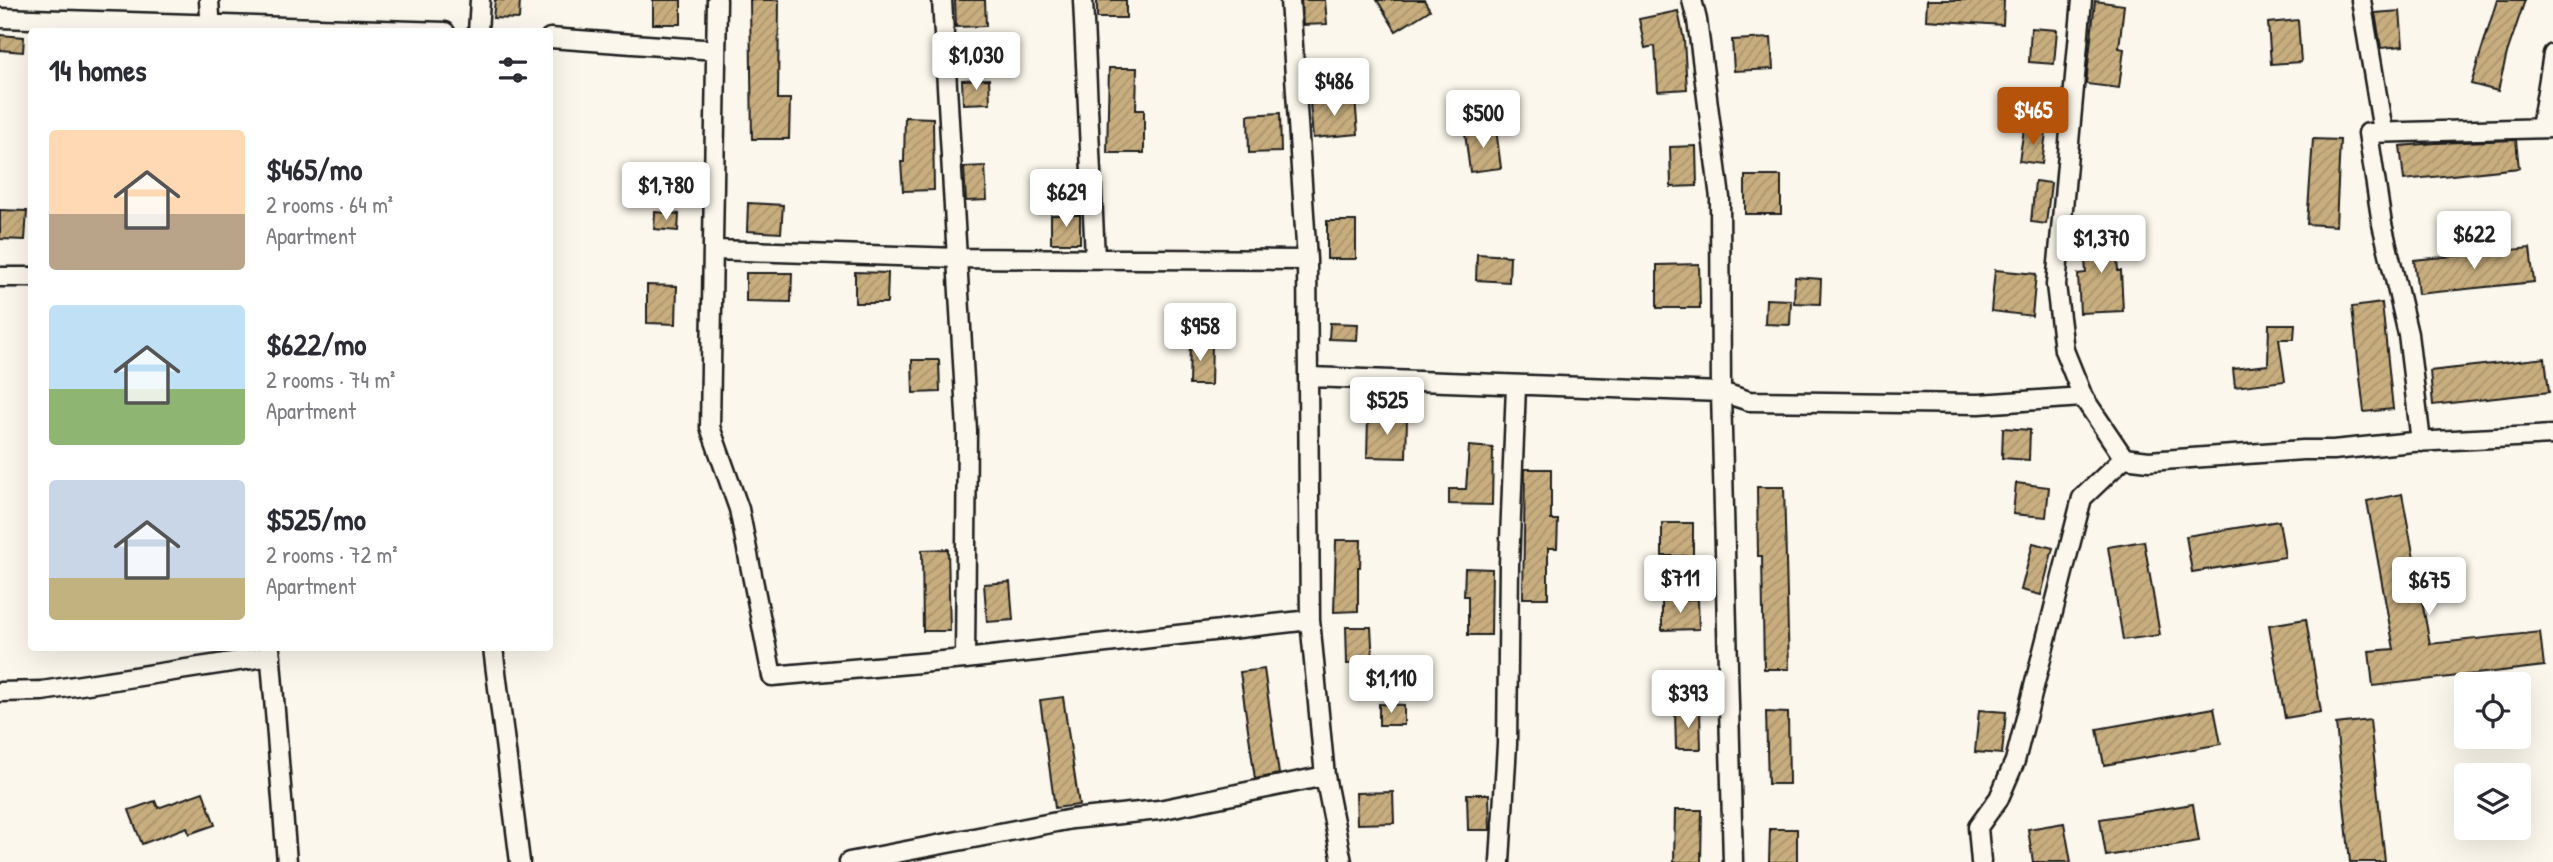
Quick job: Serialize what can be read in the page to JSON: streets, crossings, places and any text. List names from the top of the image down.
{
  "page": {
    "heading": "14 homes",
    "price": [
      "$1,030",
      "$486",
      "$465",
      "$500",
      "$1,780",
      "$629",
      "$622",
      "$1,370",
      "$958",
      "$525",
      "$711",
      "$675",
      "$1,110",
      "$393"
    ],
    "list": [
      {
        "name": "$465/mo",
        "note": "2 rooms · 64 m² · Apartment"
      },
      {
        "name": "$622/mo",
        "note": "2 rooms · 74 m² · Apartment"
      },
      {
        "name": "$525/mo",
        "note": "2 rooms · 72 m² · Apartment"
      }
    ]
  }
}
